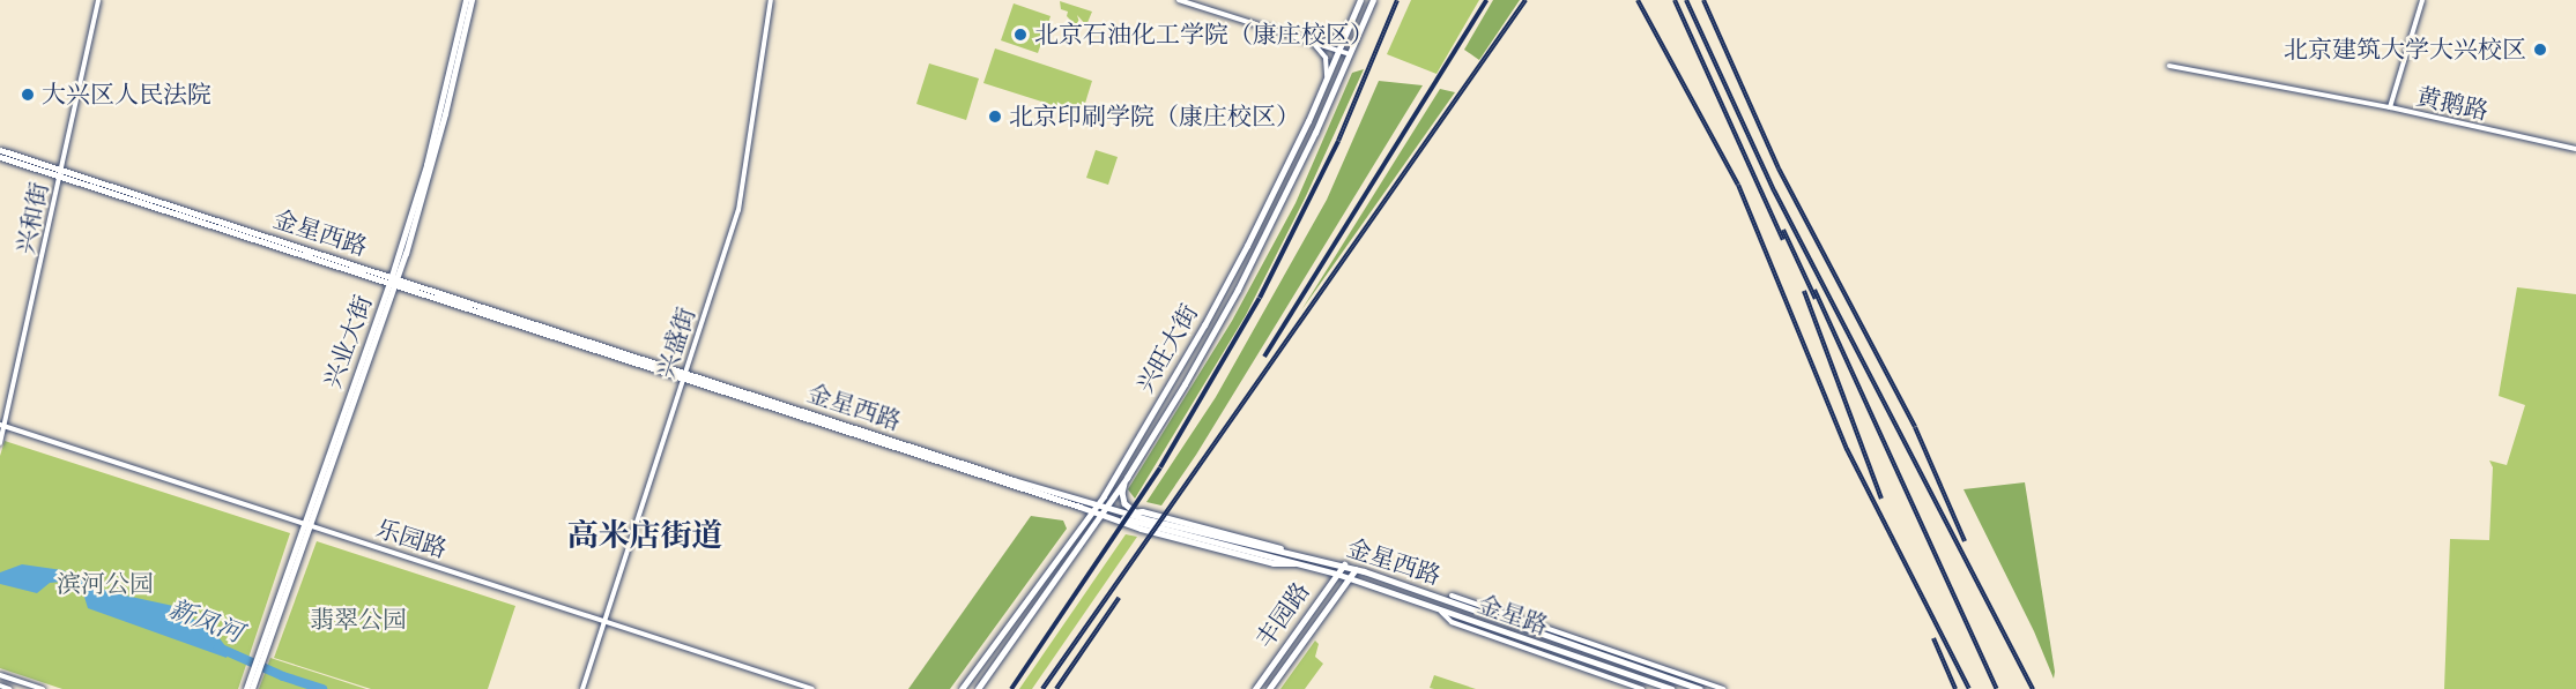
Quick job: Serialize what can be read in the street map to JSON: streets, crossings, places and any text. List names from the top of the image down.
{
  "streets": {
    "main road": [
      "金星西路",
      "兴业大街",
      "兴旺大街",
      "丰园路",
      "金星路"
    ],
    "street": [
      "黄鹅路",
      "兴和街",
      "兴盛街",
      "乐园路"
    ]
  },
  "crossings": [
    ["兴和街", "金星西路"],
    ["兴和街", "乐园路"],
    ["金星西路", "兴业大街"],
    ["金星西路", "兴盛街"],
    ["金星西路", "兴旺大街"],
    ["金星西路", "丰园路"],
    ["金星西路", "金星路"],
    ["兴业大街", "乐园路"],
    ["兴盛街", "乐园路"],
    ["兴旺大街", "金星路"],
    ["丰园路", "金星路"]
  ],
  "districts": ["高米店街道"],
  "water": ["新凤河"],
  "parks": ["滨河公园", "翡翠公园"],
  "places": [
    "北京石油化工学院（康庄校区）",
    "北京建筑大学大兴校区",
    "大兴区人民法院",
    "北京印刷学院（康庄校区）"
  ]
}
